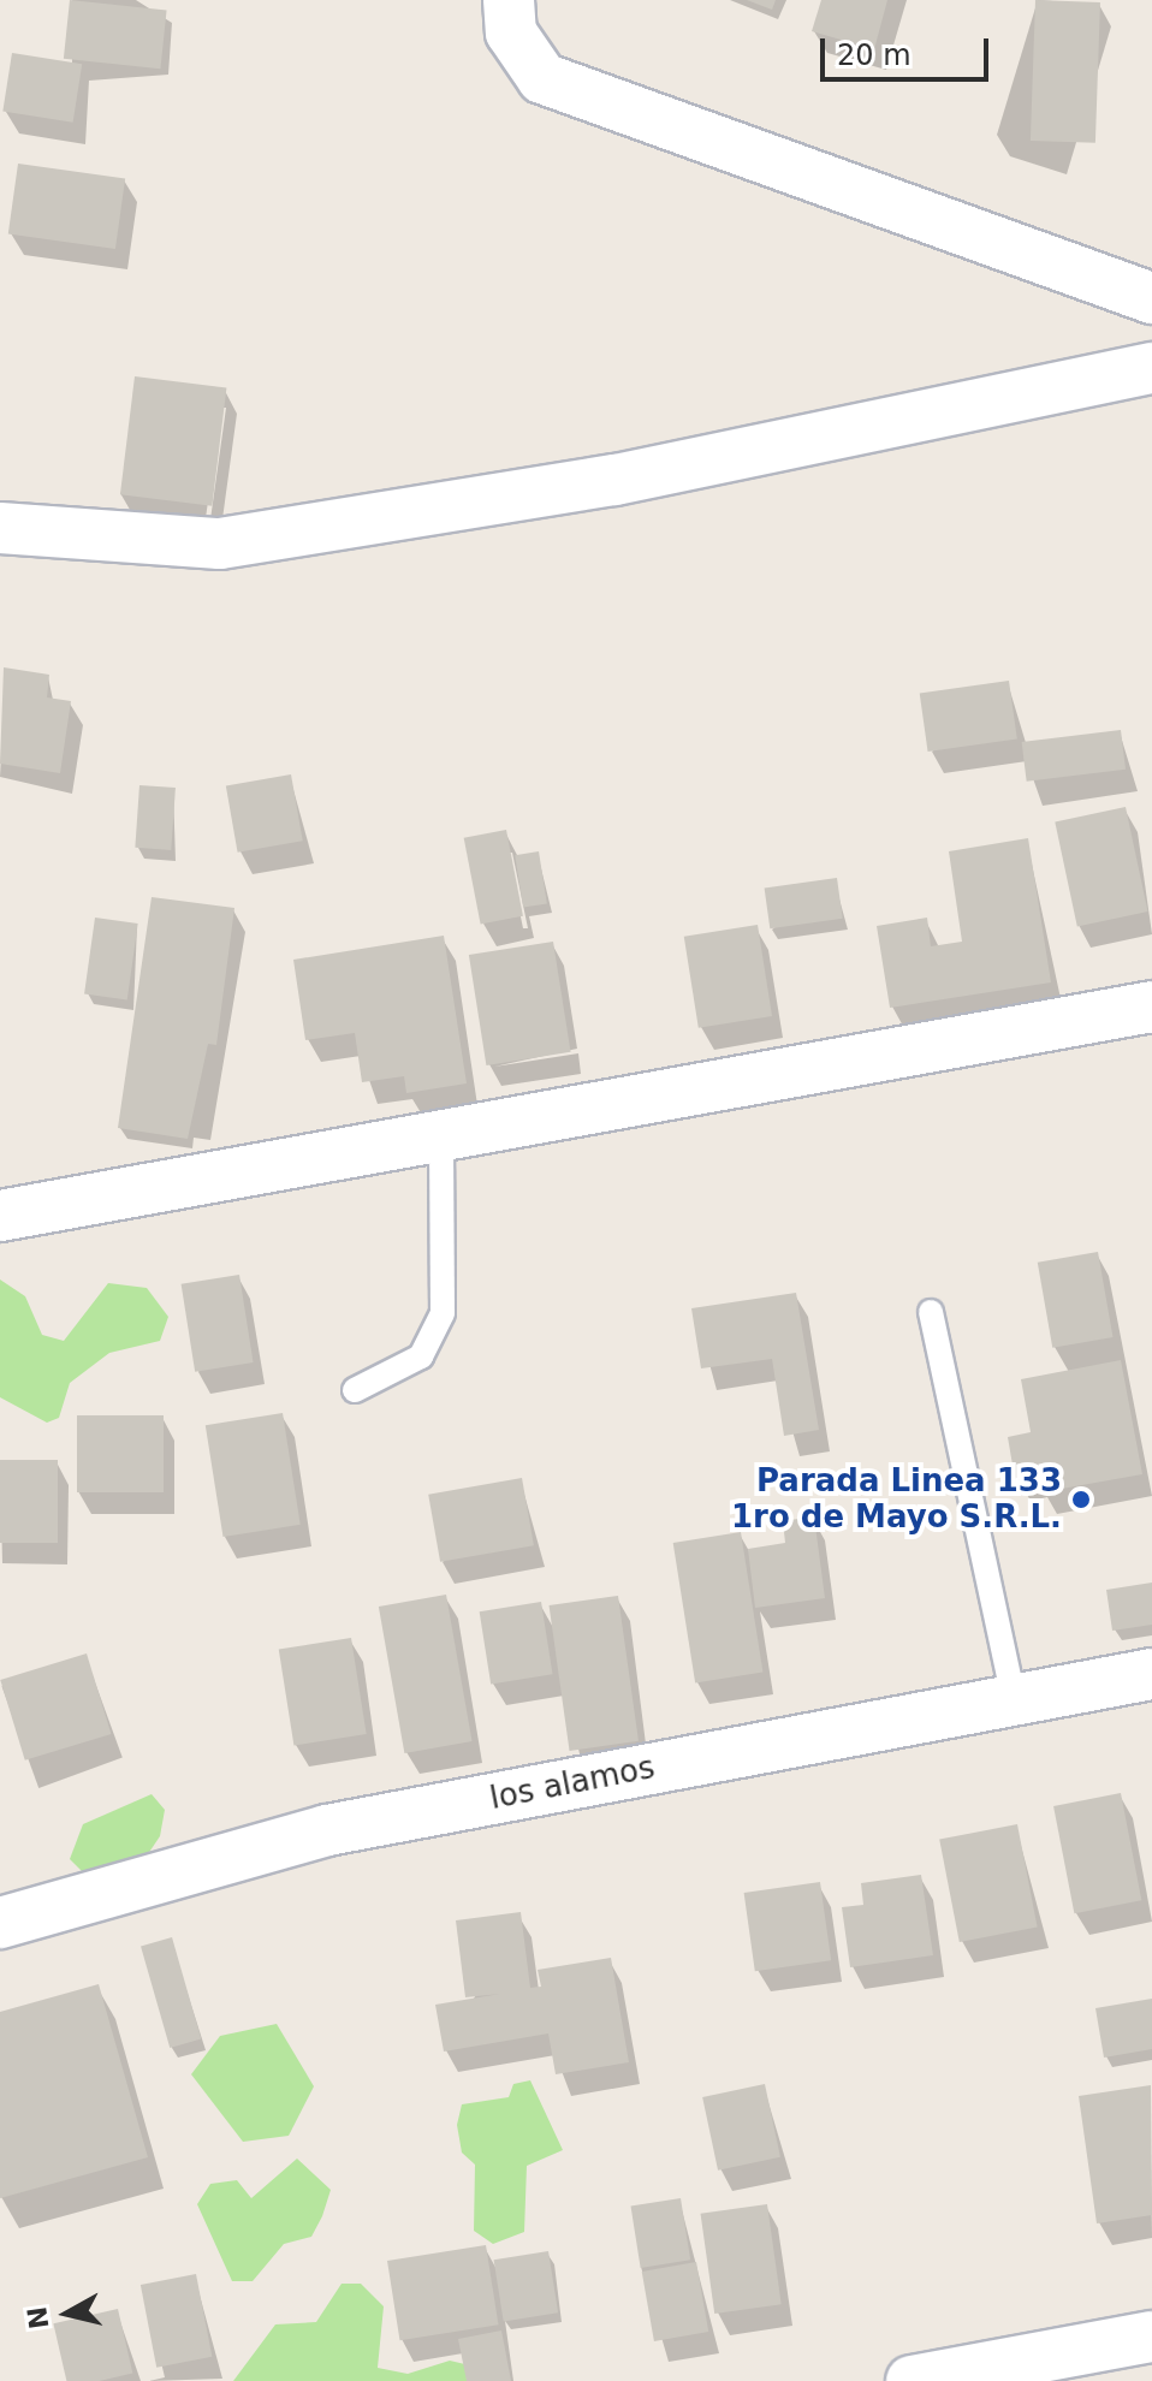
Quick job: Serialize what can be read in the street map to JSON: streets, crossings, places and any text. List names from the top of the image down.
{
  "streets": {
    "street": ["los alamos"]
  },
  "places": ["Parada Linea 133 1ro de Mayo S.R.L."],
  "scale_bar": "20 m",
  "north": "left"
}
